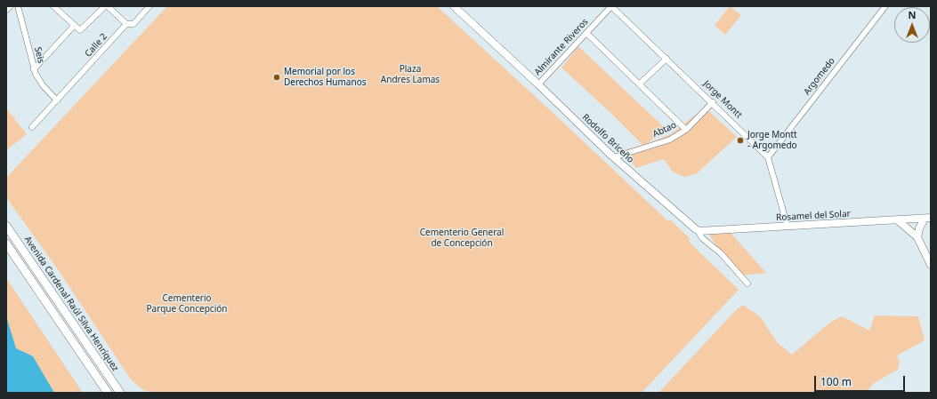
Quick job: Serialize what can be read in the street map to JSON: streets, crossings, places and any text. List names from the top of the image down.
{
  "streets": {
    "main road": ["Avenida Cardenal Raúl Silva Henríquez"],
    "street": [
      "Calle 2",
      "Almirante Riveros",
      "Seis",
      "Argomedo",
      "Jorge Montt",
      "Abtao",
      "Rodolfo Briceño",
      "Rosamel del Solar"
    ]
  },
  "crossings": [
    ["Calle 2", "Seis"],
    ["Almirante Riveros", "Jorge Montt"],
    ["Almirante Riveros", "Rodolfo Briceño"],
    ["Argomedo", "Jorge Montt"],
    ["Jorge Montt", "Abtao"],
    ["Jorge Montt", "Rosamel del Solar"],
    ["Abtao", "Rodolfo Briceño"],
    ["Rodolfo Briceño", "Rosamel del Solar"]
  ],
  "parks": ["Plaza Andres Lamas", "Cementerio General de Concepción", "Cementerio Parque Concepción"],
  "places": ["Memorial por los Derechos Humanos", "Jorge Montt - Argomedo"],
  "scale_bar": "100 m",
  "north": "top"
}
